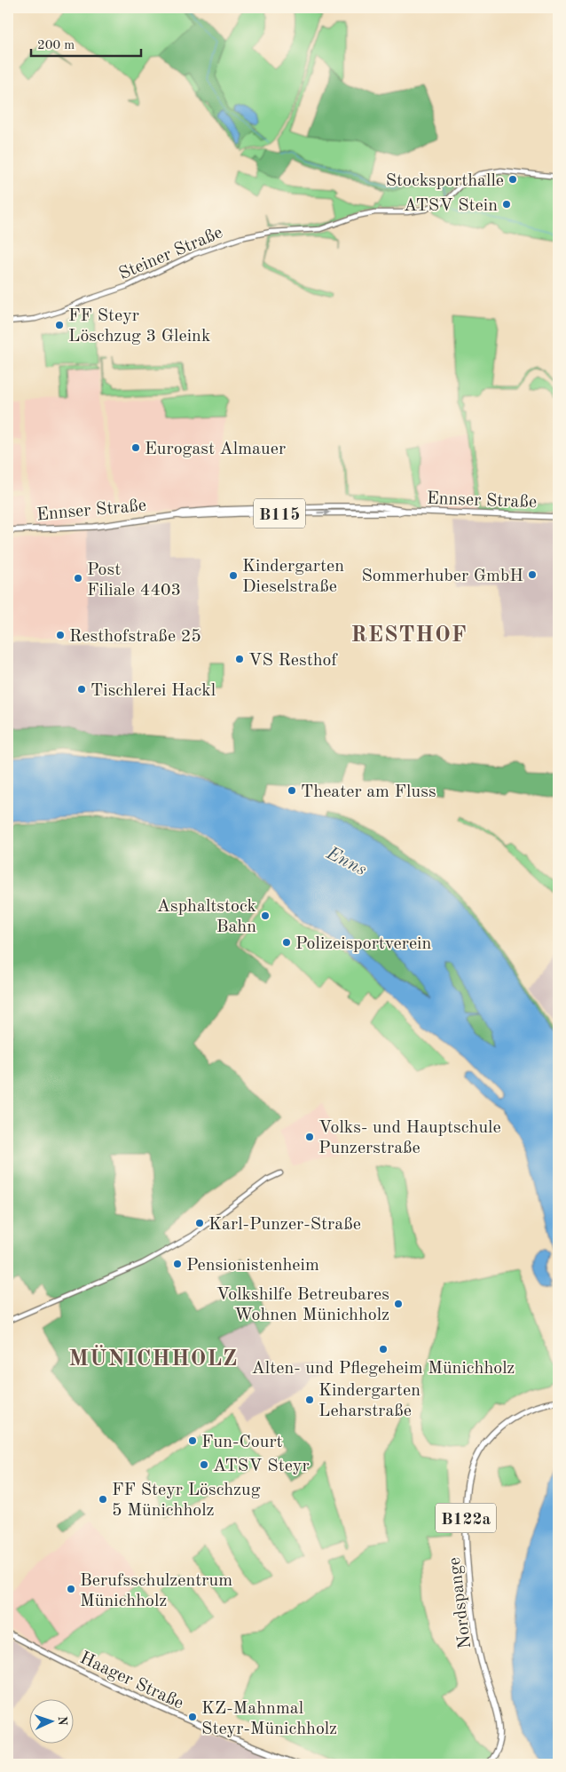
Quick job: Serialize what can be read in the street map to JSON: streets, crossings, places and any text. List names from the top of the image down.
{
  "streets": {
    "main road": [
      "Ennser Straße",
      "B115",
      "B122a",
      "Nordspange",
      "Haager Straße"
    ],
    "street": ["Steiner Straße"]
  },
  "districts": ["RESTHOF", "MÜNICHHOLZ"],
  "water": ["Enns"],
  "places": [
    "Stocksporthalle",
    "ATSV Stein",
    "FF Steyr Löschzug 3 Gleink",
    "Eurogast Almauer",
    "Sommerhuber GmbH",
    "Kindergarten Dieselstraße",
    "Post Filiale 4403",
    "Resthofstraße 25",
    "VS Resthof",
    "Tischlerei Hackl",
    "Theater am Fluss",
    "Asphaltstock Bahn",
    "Polizeisportverein",
    "Volks- und Hauptschule Punzerstraße",
    "Karl-Punzer-Straße",
    "Pensionistenheim",
    "Volkshilfe Betreubares Wohnen Münichholz",
    "Alten- und Pflegeheim Münichholz",
    "Kindergarten Leharstraße",
    "Fun-Court",
    "ATSV Steyr",
    "FF Steyr Löschzug 5 Münichholz",
    "Berufsschulzentrum Münichholz",
    "KZ-Mahnmal Steyr-Münichholz"
  ],
  "scale_bar": "200 m",
  "north": "right"
}
